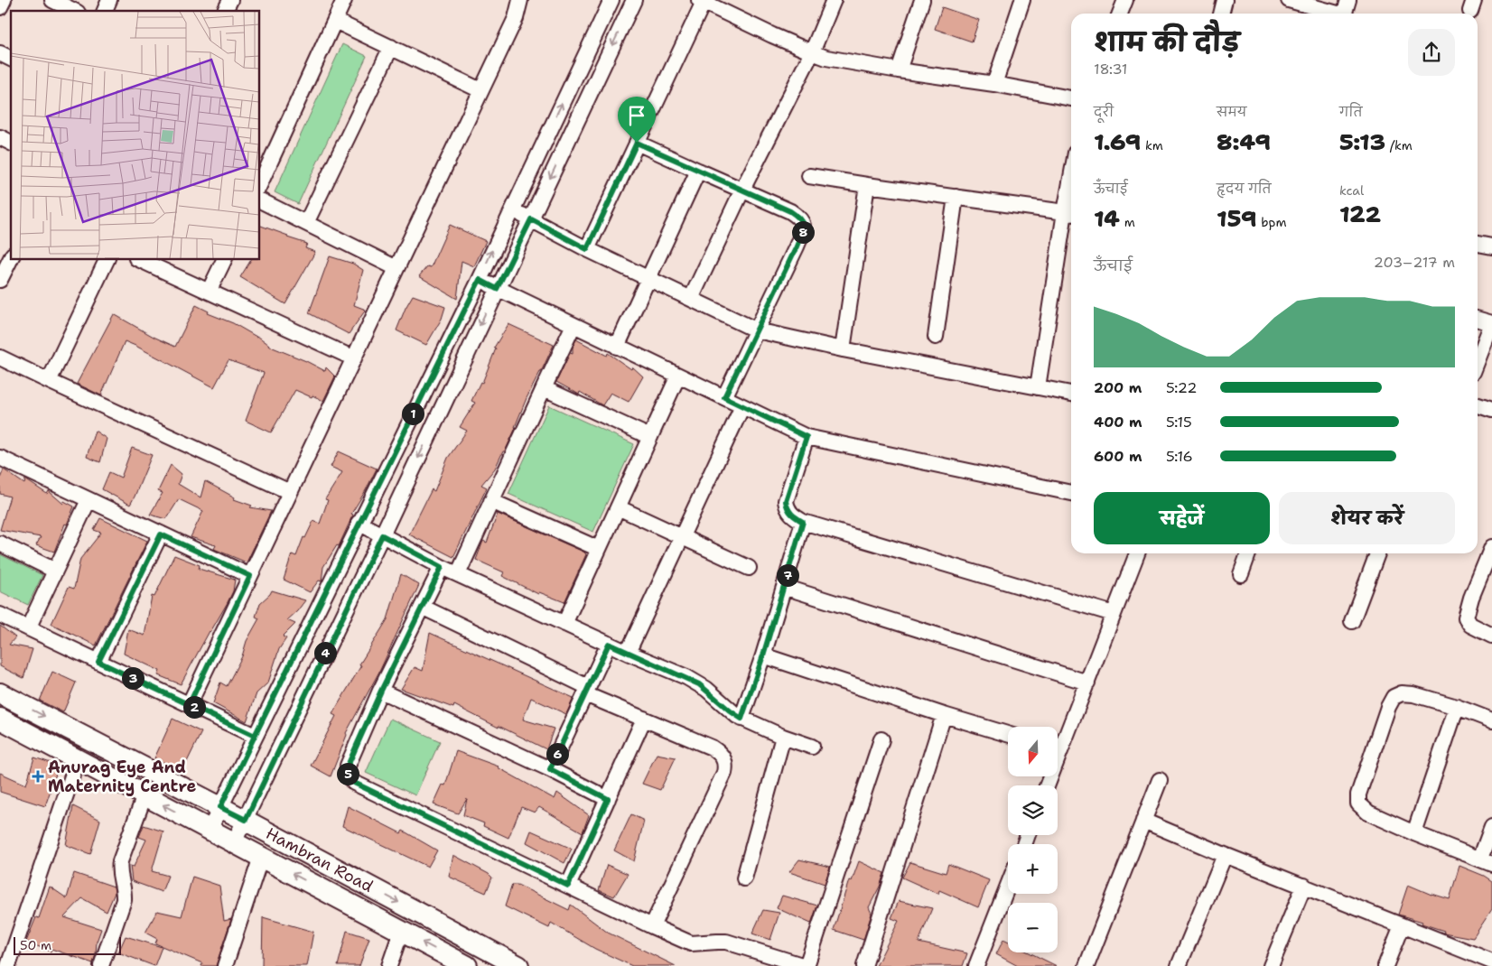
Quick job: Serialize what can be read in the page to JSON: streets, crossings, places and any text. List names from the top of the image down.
{
  "streets": {
    "main road": ["Hambran Road"]
  },
  "places": {
    "health": ["Anurag Eye And Maternity Centre"]
  },
  "scale_bar": "50 m",
  "north": "bottom",
  "page": {
    "heading": ["शाम की दौड़", "18:31"],
    "stats": [
      ["दूरी", "1.69 km"],
      ["समय", "8:49"],
      ["गति", "5:13 /km"],
      ["ऊँचाई", "14 m"],
      ["हृदय गति", "159 bpm"],
      ["kcal", "122"]
    ],
    "pins": [
      "8",
      "1",
      "7",
      "4",
      "3",
      "2",
      "6",
      "5"
    ],
    "chart": ["ऊँचाई", "203–217 m"],
    "list": [
      {
        "name": "200 m",
        "note": "5:22"
      },
      {
        "name": "400 m",
        "note": "5:15"
      },
      {
        "name": "600 m",
        "note": "5:16"
      }
    ],
    "buttons": ["सहेजें", "शेयर करें"],
    "map_buttons": ["+", "−"],
    "scale": "50 m"
  }
}
